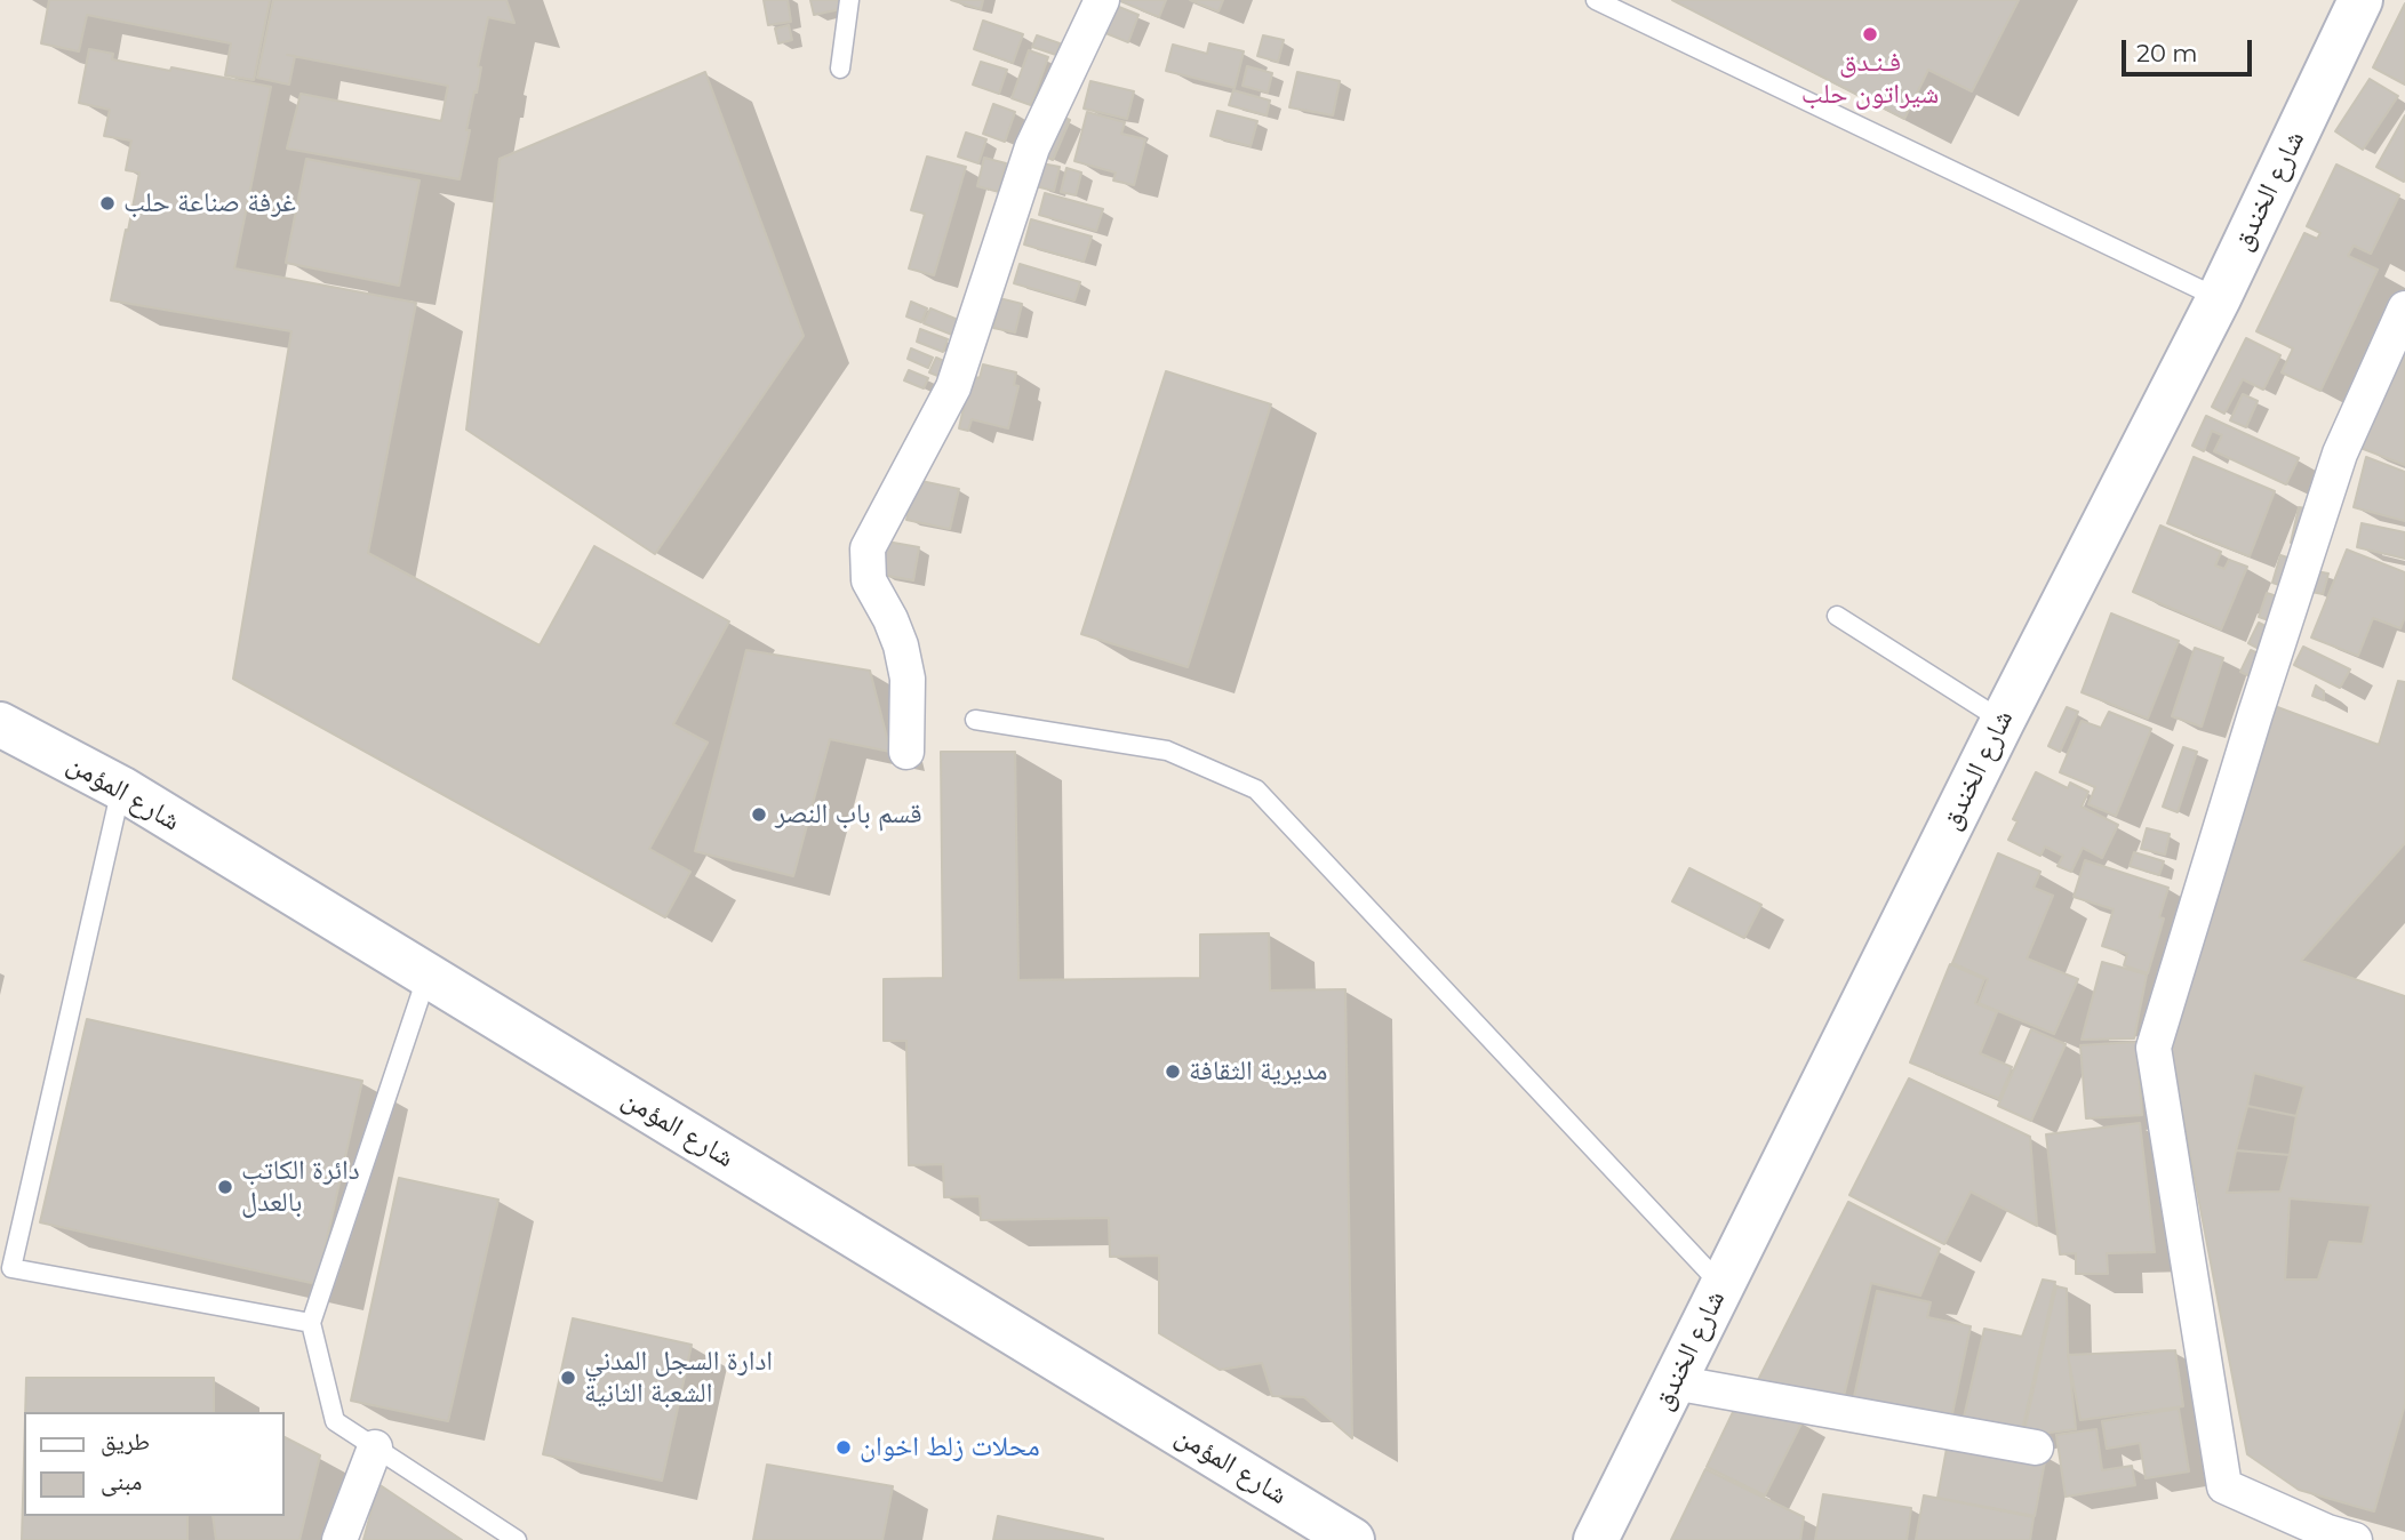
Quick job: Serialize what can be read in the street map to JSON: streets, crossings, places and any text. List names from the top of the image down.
{
  "streets": {
    "main road": ["شارع الخندق", "شارع المؤمن"]
  },
  "places": [
    "فـنـدق شيراتون حلب",
    "غرفة صناعة حلب",
    "قسم باب النصر",
    "مديرية الثقافة",
    "دائرة الكاتب بالعدل",
    "ادارة السجل المدني الشعبة الثانية",
    "محلات زلط اخوان"
  ],
  "legend": ["طريق", "مبنى"],
  "scale_bar": "20 m"
}
